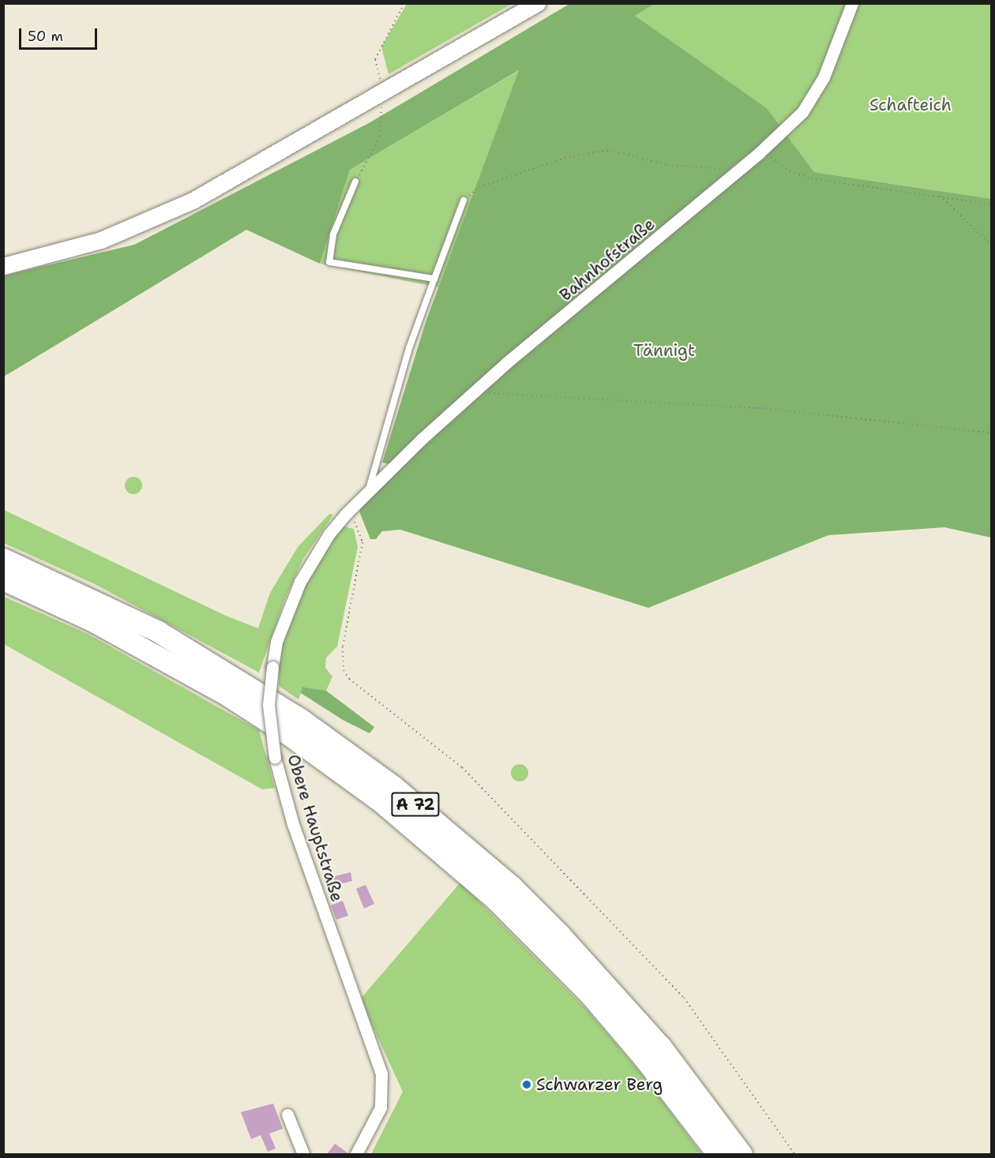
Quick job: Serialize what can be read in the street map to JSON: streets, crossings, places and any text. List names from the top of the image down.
{
  "streets": {
    "highway": ["A 72"],
    "street": ["Bahnhofstraße", "Obere Hauptstraße"]
  },
  "crossings": [
    ["Bahnhofstraße", "Obere Hauptstraße"]
  ],
  "parks": ["Schafteich", "Tännigt"],
  "places": ["Schwarzer Berg"],
  "scale_bar": "50 m"
}
